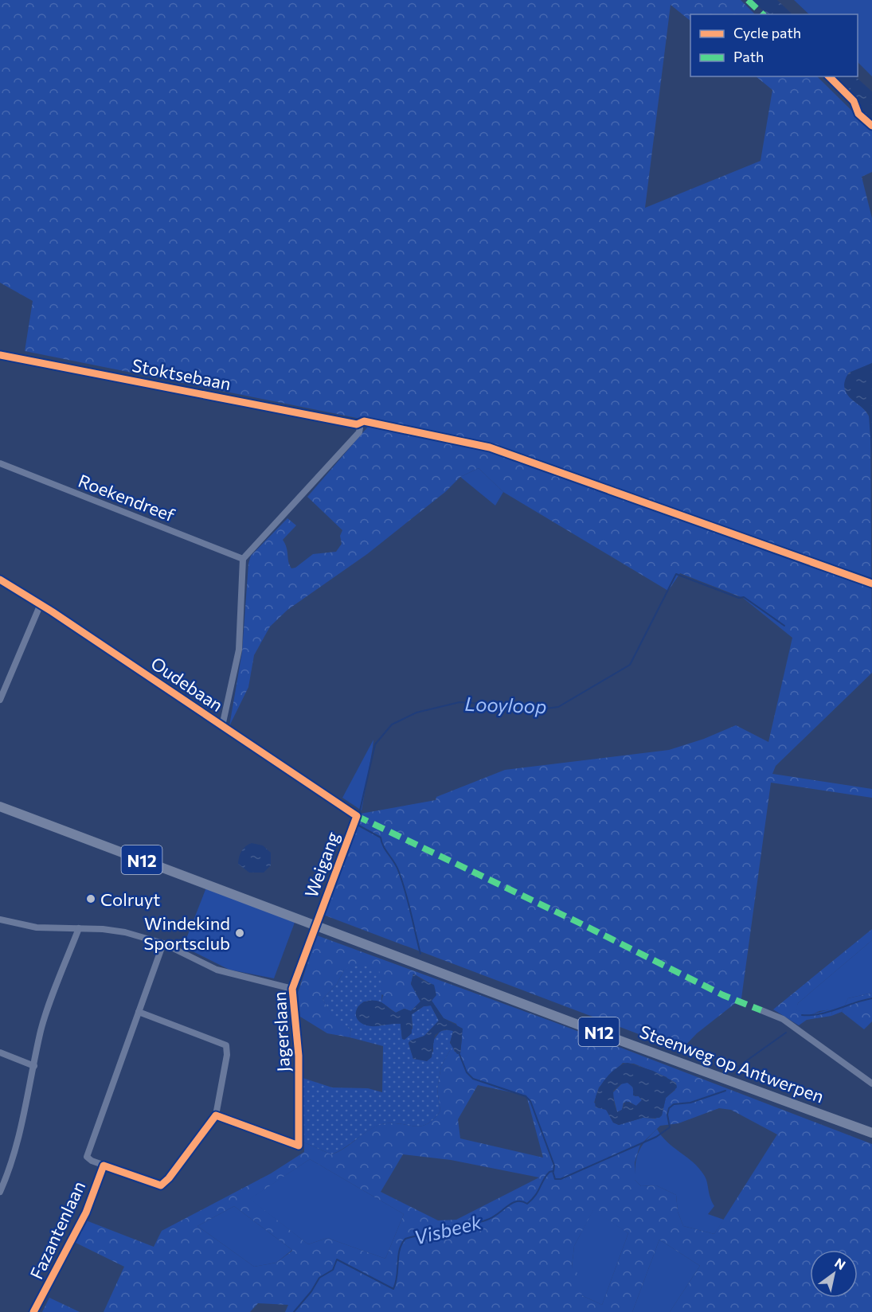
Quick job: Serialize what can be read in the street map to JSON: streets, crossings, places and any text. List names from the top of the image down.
{
  "streets": {
    "main road": ["N12", "Steenweg op Antwerpen"],
    "street": [
      "Stoktsebaan",
      "Roekendreef",
      "Oudebaan",
      "Weigang",
      "Jagerslaan",
      "Fazantenlaan"
    ]
  },
  "crossings": [
    ["Stoktsebaan", "Roekendreef"],
    ["Oudebaan", "Weigang"],
    ["N12", "Weigang"],
    ["N12", "Jagerslaan"],
    ["N12", "Steenweg op Antwerpen"],
    ["Weigang", "Jagerslaan"],
    ["Weigang", "Steenweg op Antwerpen"],
    ["Jagerslaan", "Steenweg op Antwerpen"]
  ],
  "water": ["Looyloop", "Visbeek"],
  "places": ["Colruyt", "Windekind Sportsclub"],
  "legend": ["Cycle path", "Path"],
  "north": "top right"
}
